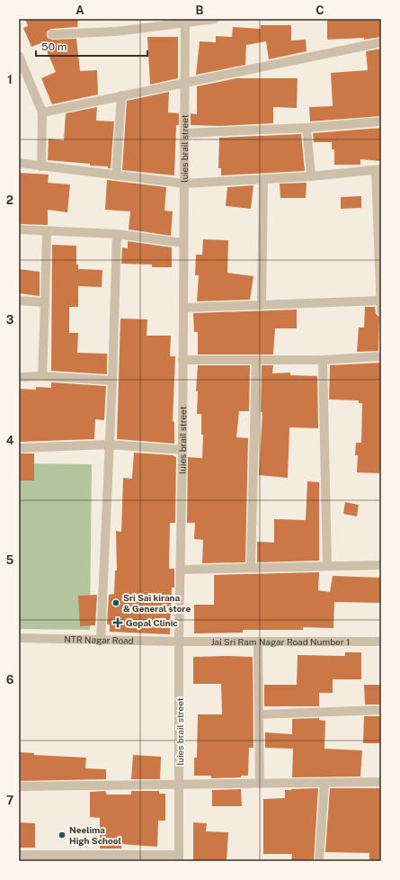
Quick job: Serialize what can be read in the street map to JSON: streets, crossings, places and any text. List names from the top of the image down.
{
  "streets": {
    "street": ["luies brail street", "NTR Nagar Road", "Jai Sri Ram Nagar Road Number 1"]
  },
  "crossings": [
    ["luies brail street", "NTR Nagar Road"],
    ["luies brail street", "Jai Sri Ram Nagar Road Number 1"],
    ["NTR Nagar Road", "Jai Sri Ram Nagar Road Number 1"]
  ],
  "places": {
    "other": ["Sri Sai kirana & General store", "Neelima High School"],
    "health": ["Gopal Clinic"]
  },
  "scale_bar": "50 m",
  "grid": {
    "columns": ["A", "B", "C"],
    "rows": [
      "1",
      "2",
      "3",
      "4",
      "5",
      "6",
      "7"
    ]
  }
}
